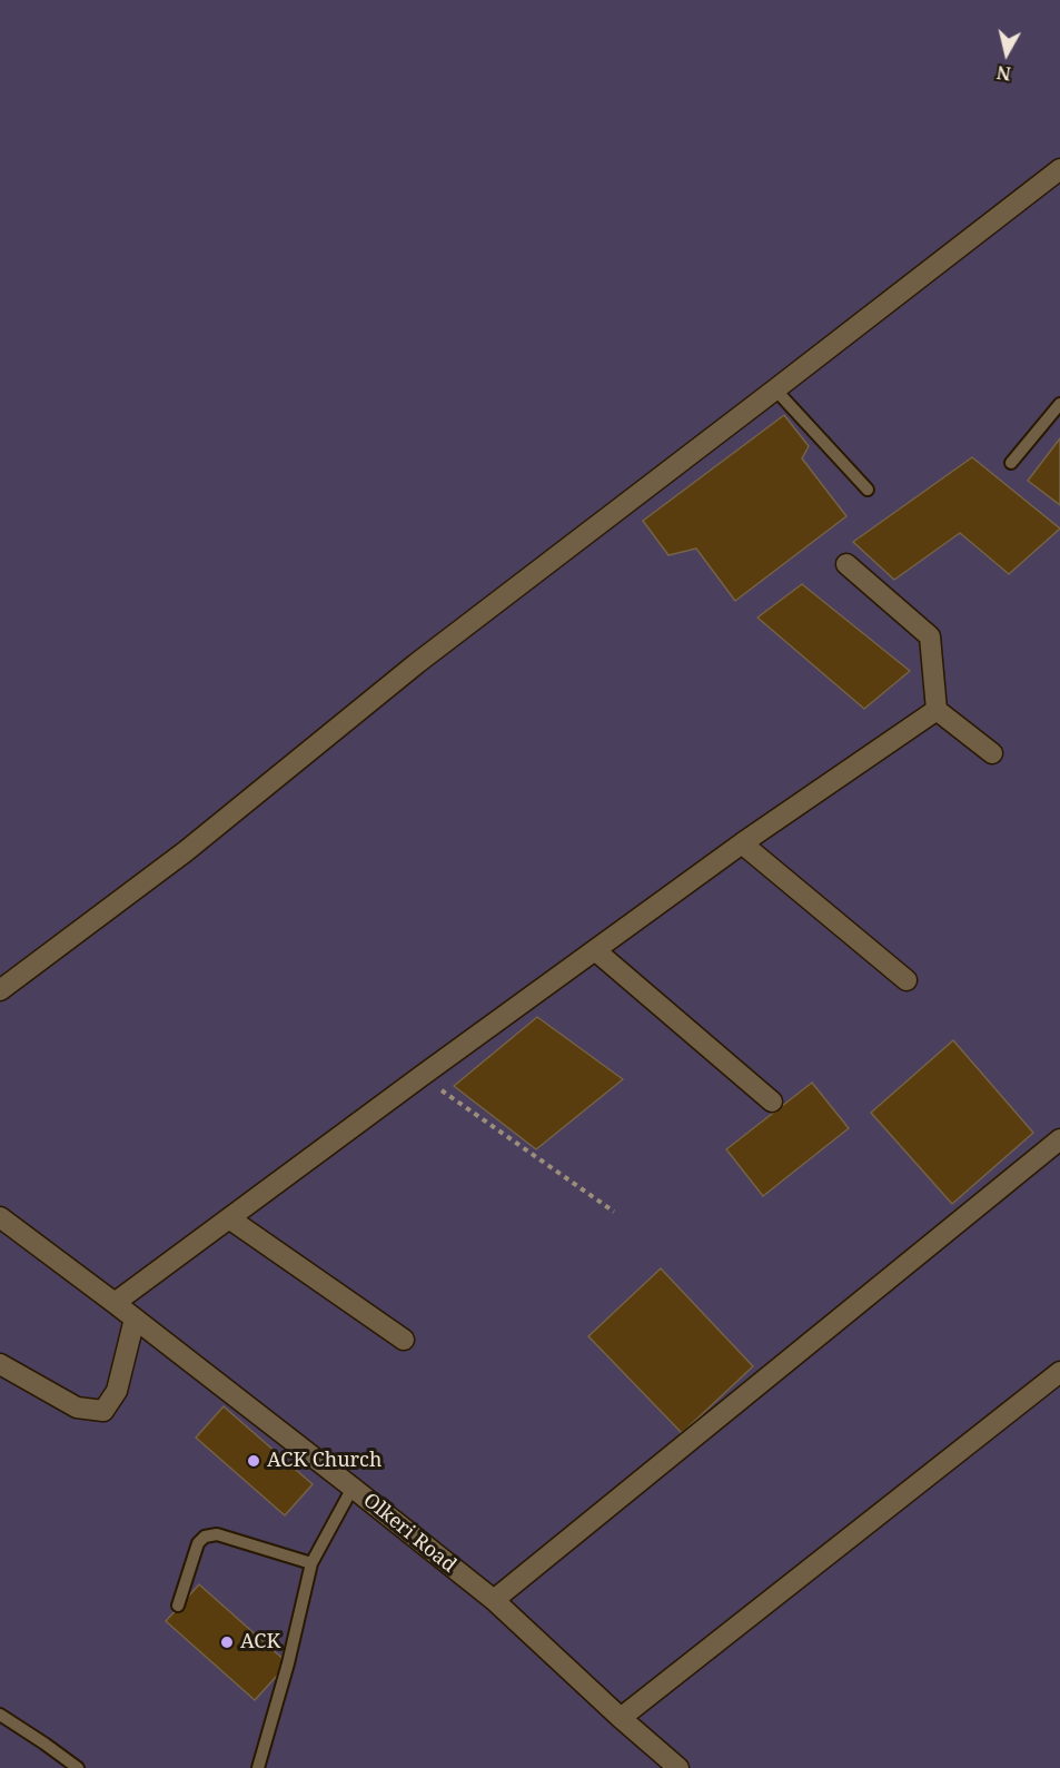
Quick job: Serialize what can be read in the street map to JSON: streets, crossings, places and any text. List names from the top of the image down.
{
  "streets": {
    "street": ["Olkeri Road"]
  },
  "places": ["ACK Church", "ACK"],
  "north": "bottom"
}
